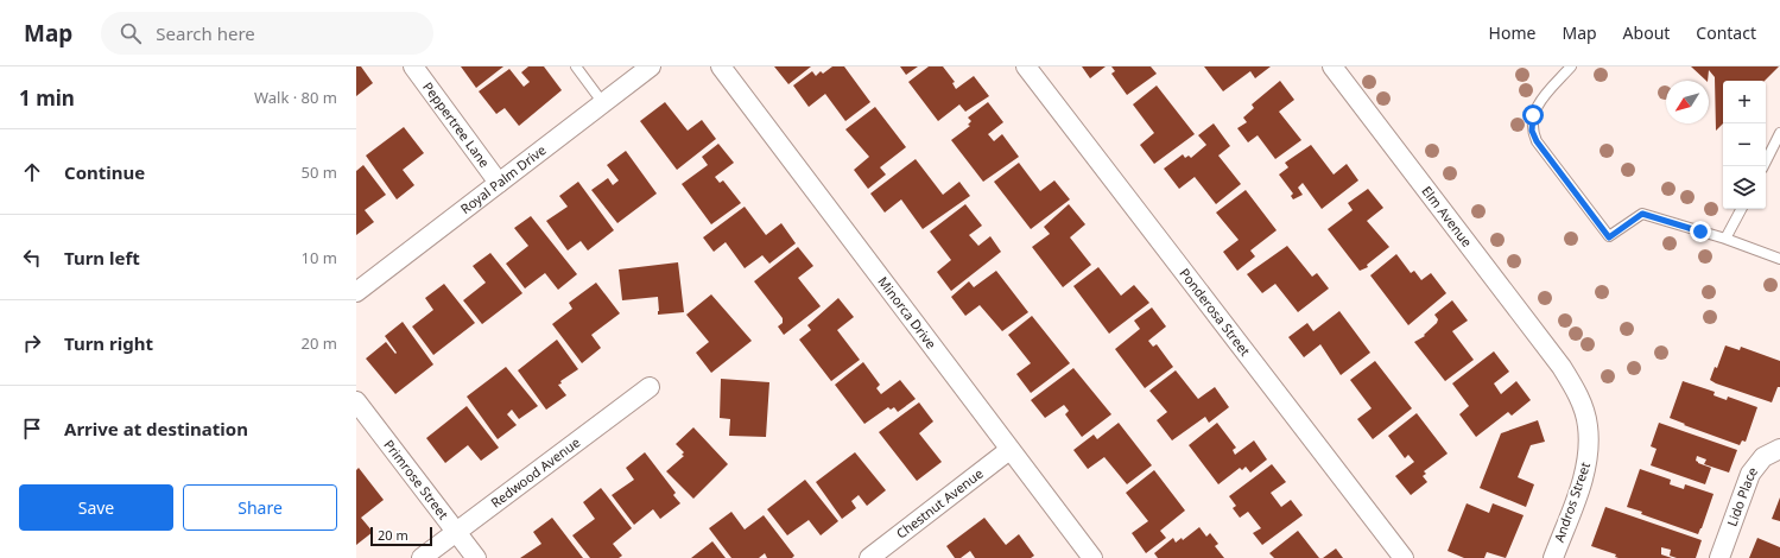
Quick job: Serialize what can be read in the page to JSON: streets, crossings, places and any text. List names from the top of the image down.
{
  "streets": {
    "street": [
      "Peppertree Lane",
      "Royal Palm Drive",
      "Elm Avenue",
      "Minorca Drive",
      "Ponderosa Street",
      "Redwood Avenue",
      "Primrose Street",
      "Lido Place",
      "Andros Street",
      "Chestnut Avenue"
    ]
  },
  "crossings": [
    ["Peppertree Lane", "Royal Palm Drive"],
    ["Elm Avenue", "Andros Street"],
    ["Minorca Drive", "Chestnut Avenue"],
    ["Redwood Avenue", "Primrose Street"]
  ],
  "scale_bar": "20 m",
  "north": "bottom left",
  "page": {
    "header": "Map",
    "search": "Search here",
    "nav": [
      "Home",
      "Map",
      "About",
      "Contact"
    ],
    "heading": ["1 min", "Walk · 80 m"],
    "map_buttons": ["+", "−"],
    "list": [
      ["Continue", "50 m"],
      ["Turn left", "10 m"],
      ["Turn right", "20 m"],
      "Arrive at destination"
    ],
    "buttons": ["Save", "Share"],
    "scale": "20 m"
  }
}
